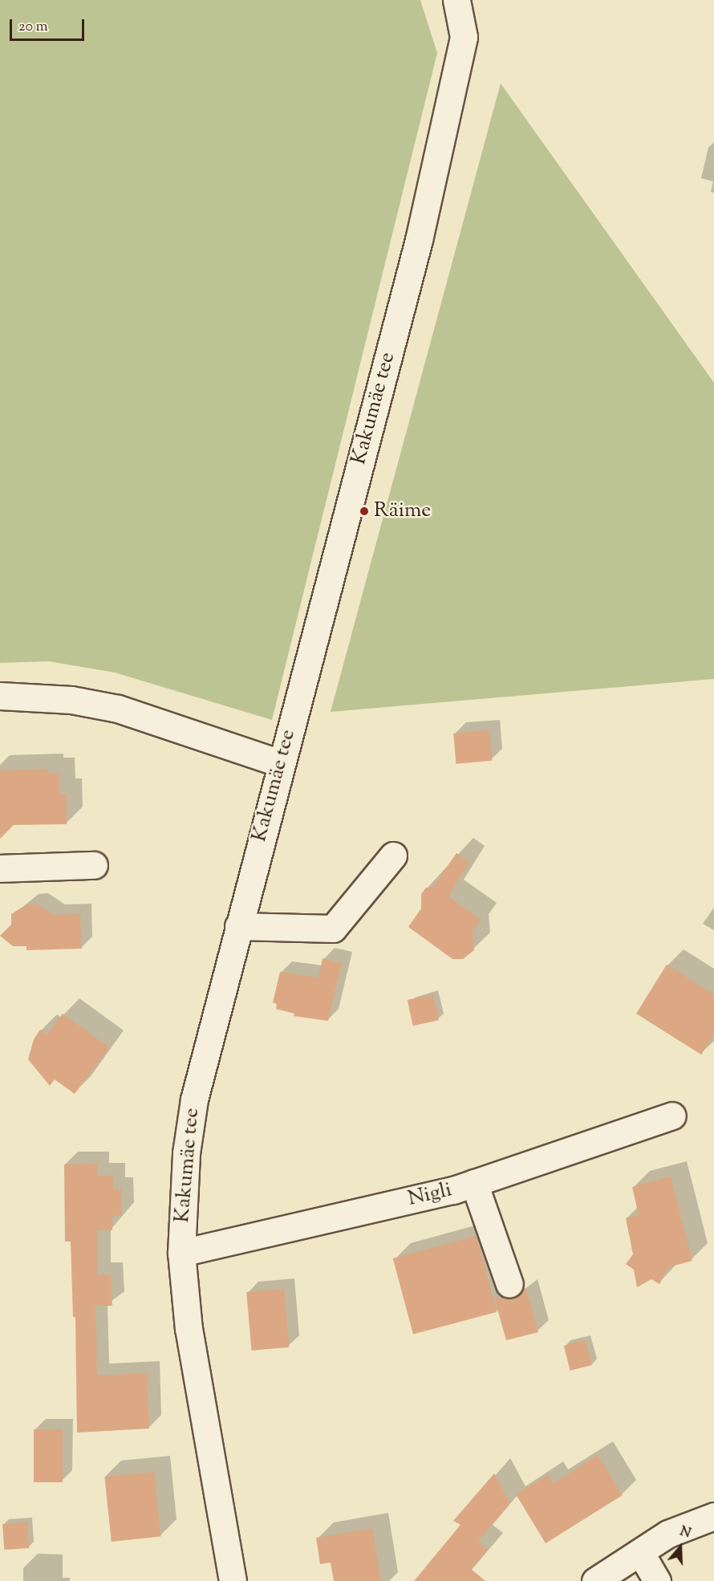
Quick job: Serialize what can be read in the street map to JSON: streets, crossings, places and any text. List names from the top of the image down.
{
  "streets": {
    "street": ["Kakumäe tee", "Nigli"]
  },
  "crossings": [
    ["Kakumäe tee", "Nigli"]
  ],
  "places": ["Räime"],
  "scale_bar": "20 m",
  "north": "top"
}
